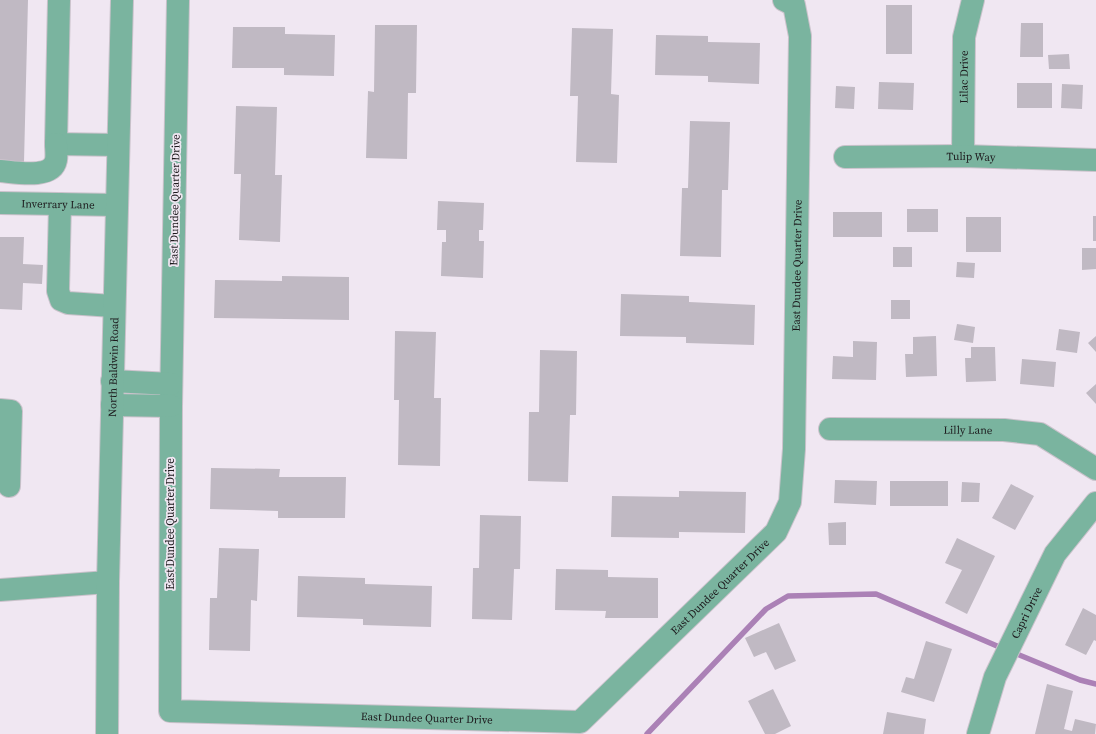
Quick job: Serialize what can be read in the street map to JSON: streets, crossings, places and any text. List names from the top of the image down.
{
  "streets": {
    "street": [
      "Lilac Drive",
      "Tulip Way",
      "East Dundee Quarter Drive",
      "Inverrary Lane",
      "North Baldwin Road",
      "Lilly Lane",
      "Capri Drive"
    ]
  },
  "crossings": [
    ["Lilac Drive", "Tulip Way"],
    ["Inverrary Lane", "North Baldwin Road"]
  ]
}
